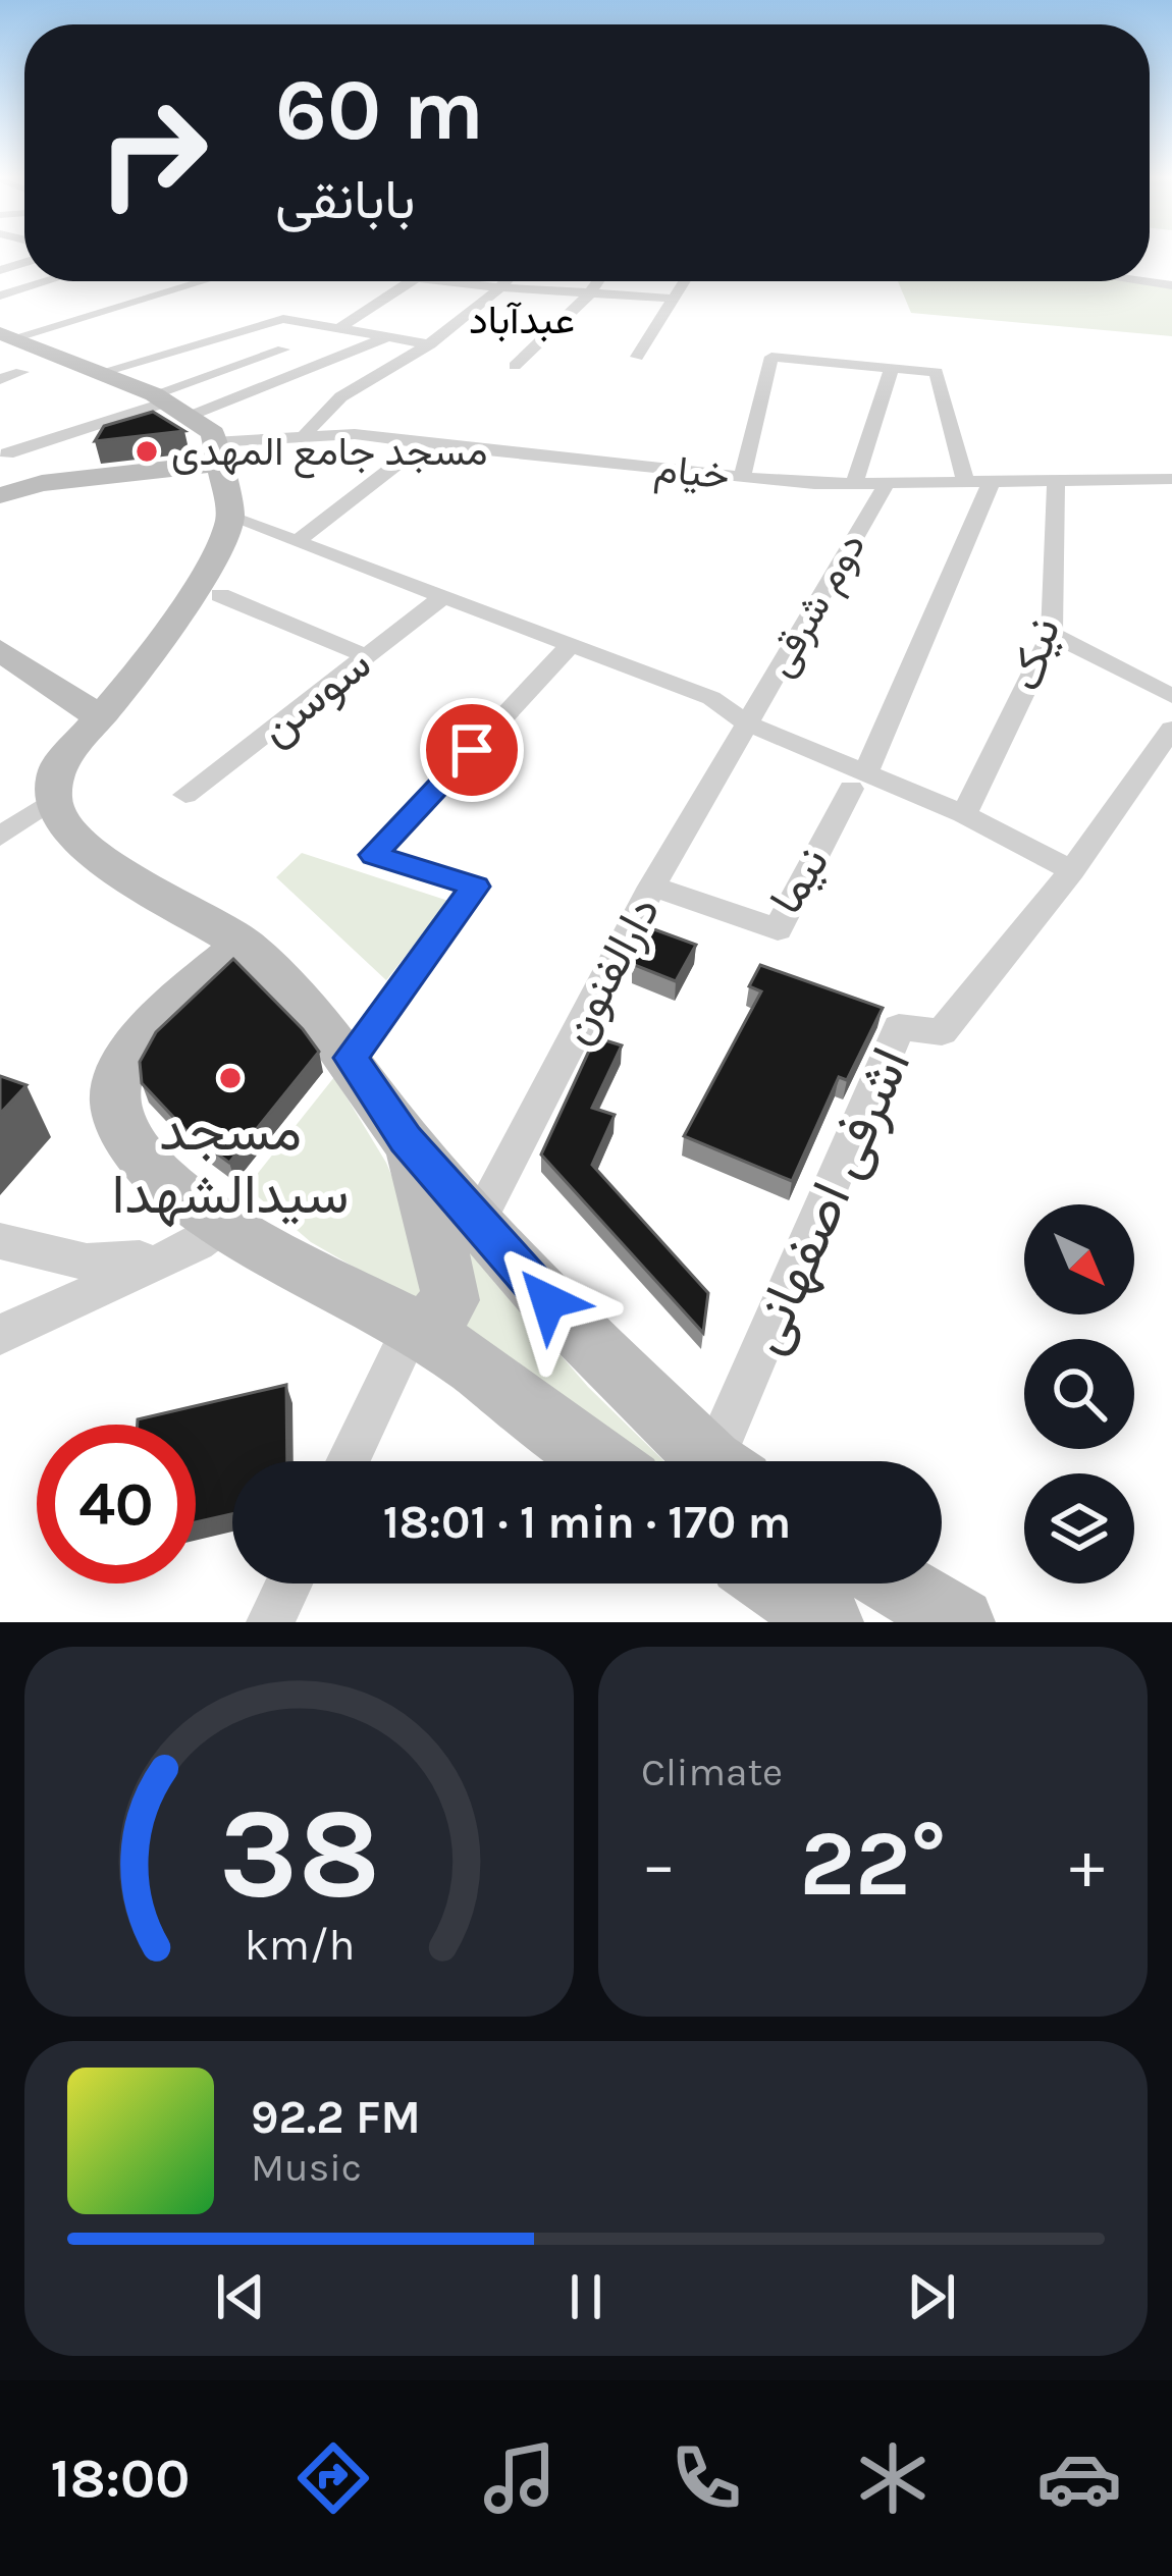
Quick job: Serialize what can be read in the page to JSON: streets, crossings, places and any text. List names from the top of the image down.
{
  "streets": {
    "street": [
      "خیام",
      "دوم شرقی",
      "نیک",
      "سوسن",
      "نیما",
      "دارالفنون",
      "اشرفی اصفهانی"
    ]
  },
  "crossings": [
    ["خیام", "دوم شرقی"],
    ["خیام", "نیک"],
    ["دوم شرقی", "دارالفنون"],
    ["نیما", "دارالفنون"]
  ],
  "districts": ["عبدآباد"],
  "places": ["مسجد جامع المهدی", "مسجد سیدالشهدا"],
  "north": "bottom right",
  "page": {
    "turn": ["60 m", "بابانقی"],
    "limit": "40",
    "trip": "18:01 · 1 min · 170 m",
    "tile": "Climate",
    "heat": ["−", "22°", "+"],
    "song": ["92.2 FM", "Music"],
    "tabs": "18:00",
    "gauge": ["38", "km/h"]
  }
}
